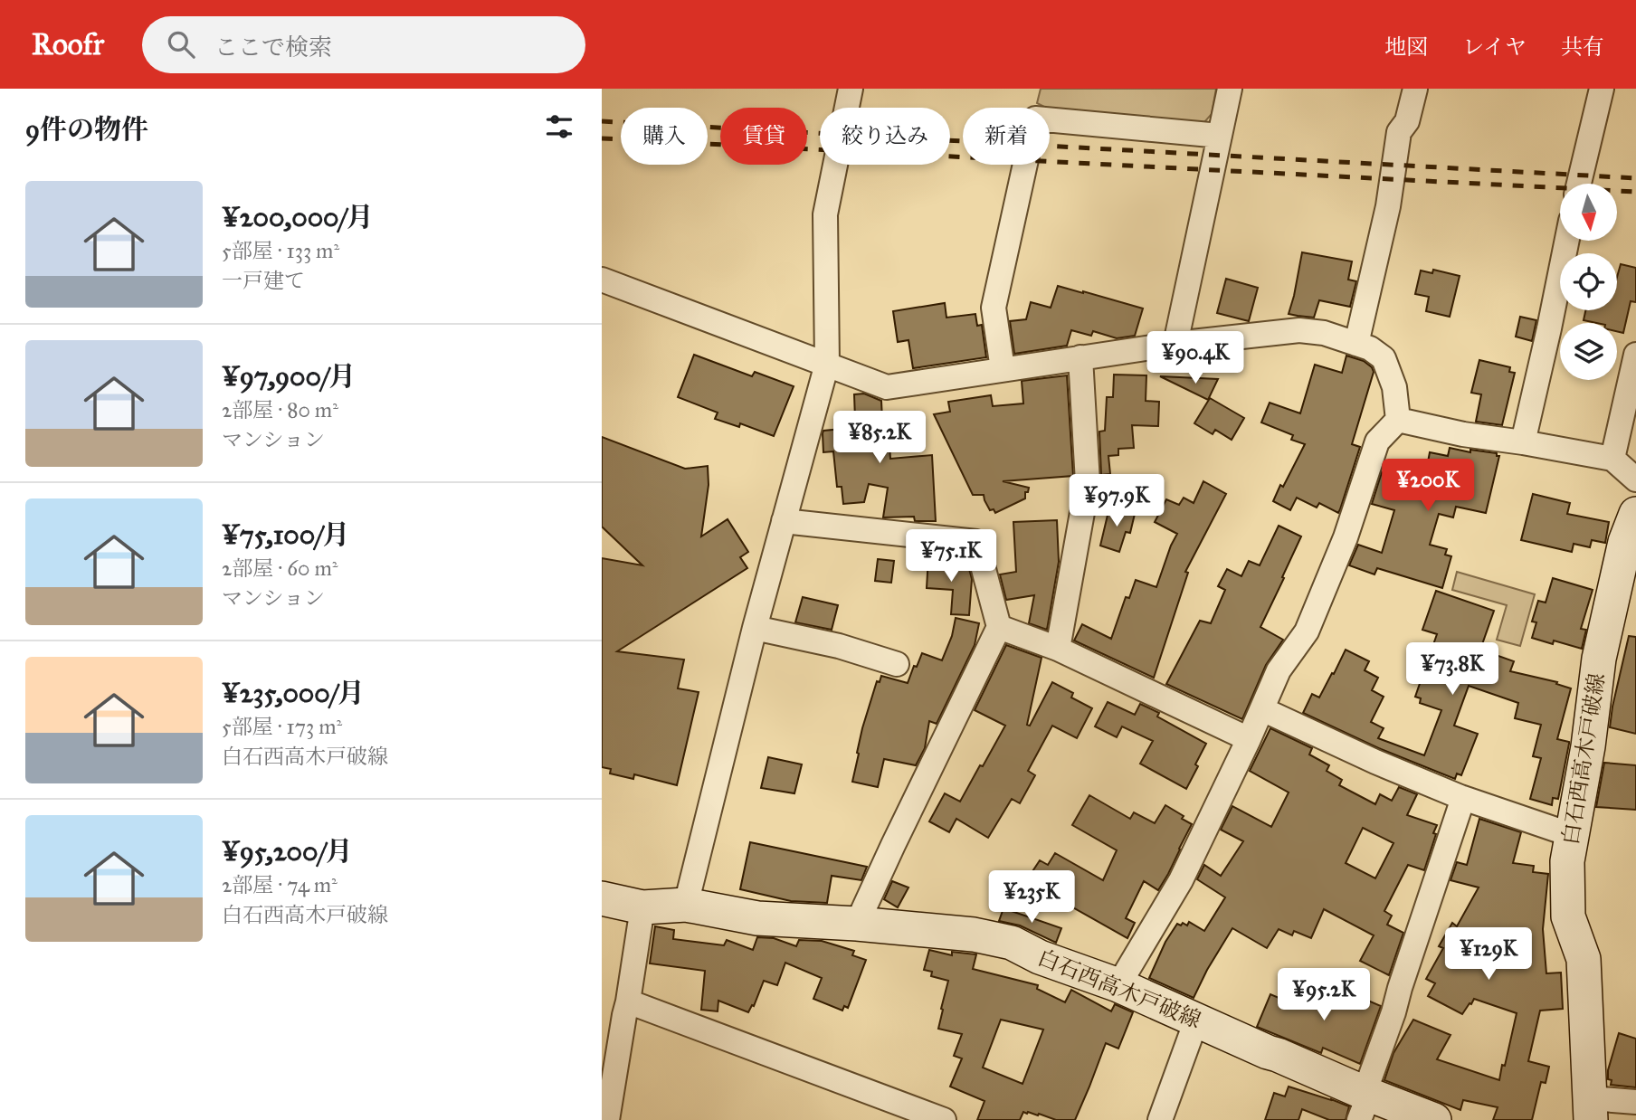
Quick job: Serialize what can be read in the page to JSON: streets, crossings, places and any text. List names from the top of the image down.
{
  "streets": {
    "main road": ["白石西高木戸破線"]
  },
  "north": "bottom",
  "page": {
    "header": "Roofr",
    "search": "ここで検索",
    "nav": ["地図", "レイヤ", "共有"],
    "heading": "9件の物件",
    "chip": [
      "購入",
      "賃貸",
      "絞り込み",
      "新着"
    ],
    "list": [
      {
        "name": "¥200,000/月",
        "note": "5部屋 · 133 m² · 一戸建て"
      },
      {
        "name": "¥97,900/月",
        "note": "2部屋 · 80 m² · マンション"
      },
      {
        "name": "¥75,100/月",
        "note": "2部屋 · 60 m² · マンション"
      },
      {
        "name": "¥235,000/月",
        "note": "5部屋 · 173 m² · 白石西高木戸破線"
      },
      {
        "name": "¥95,200/月",
        "note": "2部屋 · 74 m² · 白石西高木戸破線"
      }
    ],
    "price": [
      "¥90.4K",
      "¥85.2K",
      "¥200K",
      "¥97.9K",
      "¥75.1K",
      "¥73.8K",
      "¥235K",
      "¥129K",
      "¥95.2K"
    ]
  }
}
